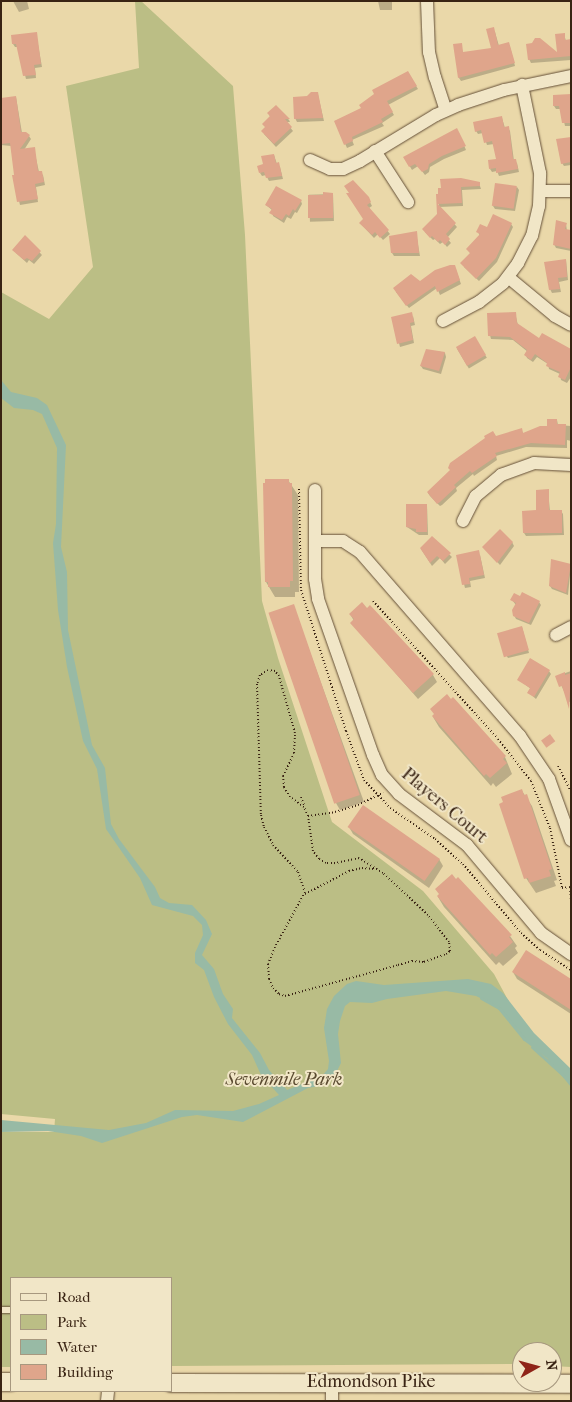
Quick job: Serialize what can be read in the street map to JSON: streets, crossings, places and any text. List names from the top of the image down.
{
  "streets": {
    "main road": ["Edmondson Pike"],
    "street": ["Players Court"]
  },
  "parks": ["Sevenmile Park"],
  "legend": [
    "Road",
    "Park",
    "Water",
    "Building"
  ],
  "north": "right"
}
